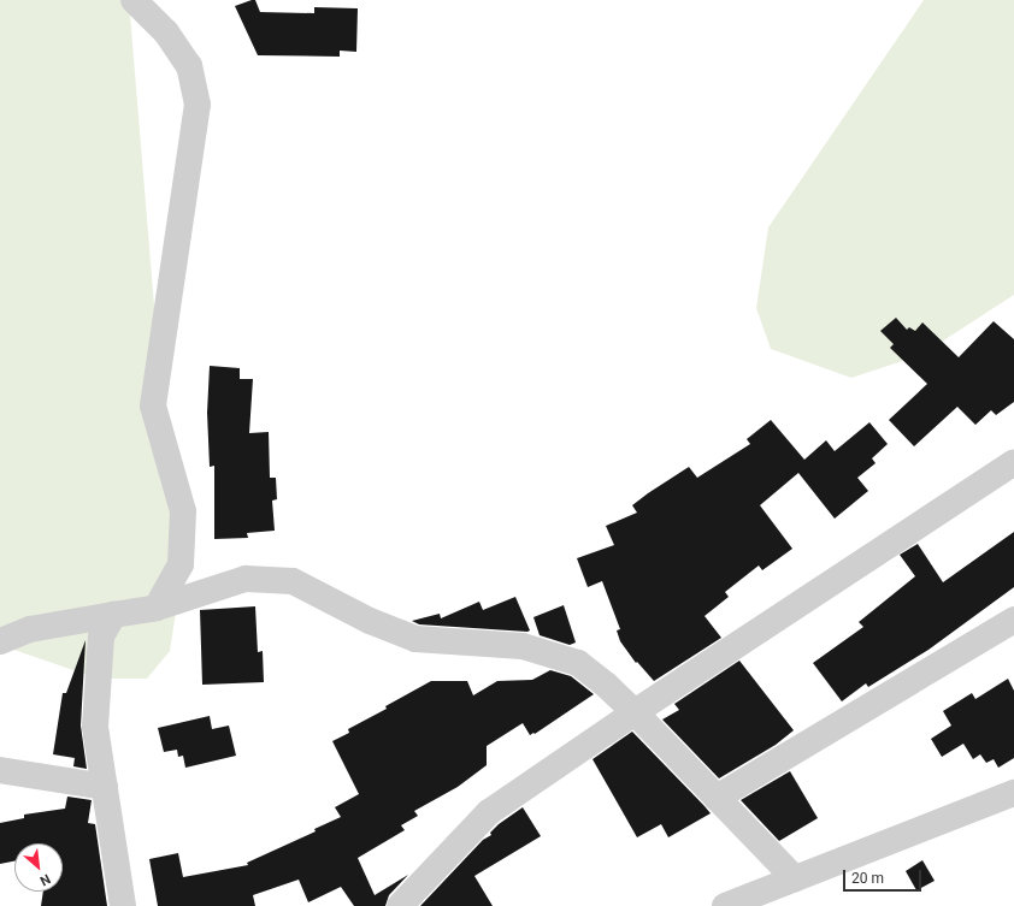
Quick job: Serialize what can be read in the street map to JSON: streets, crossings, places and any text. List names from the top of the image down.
{
  "scale_bar": "20 m",
  "north": "bottom right"
}
